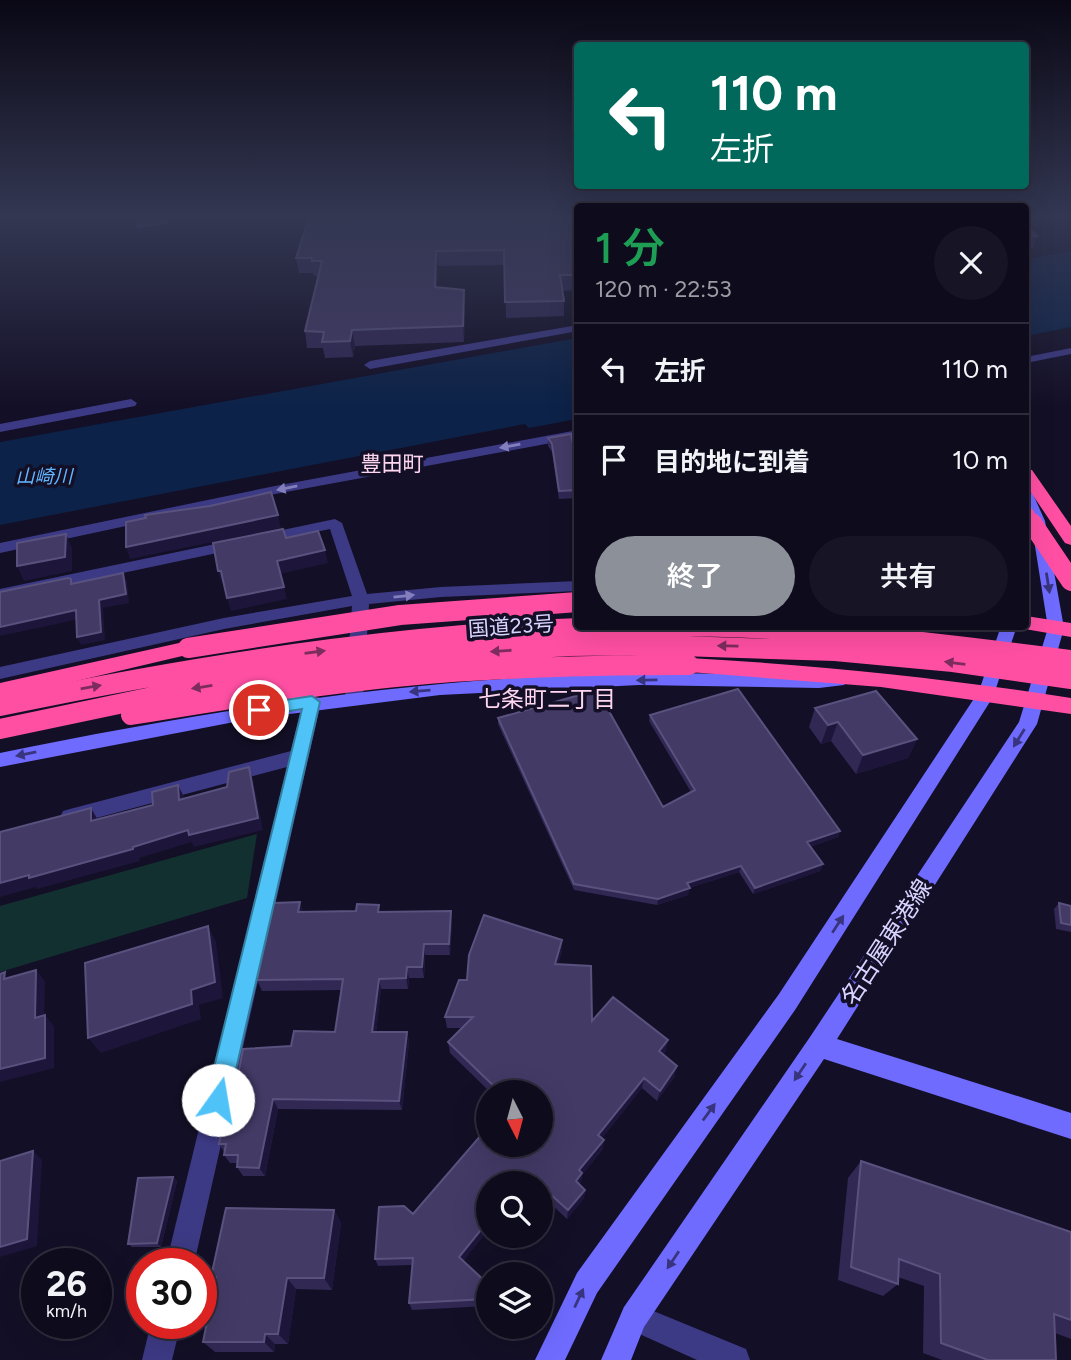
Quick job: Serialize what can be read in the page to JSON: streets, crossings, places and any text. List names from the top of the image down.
{
  "streets": {
    "highway": ["国道23号"],
    "main road": ["名古屋東港線"]
  },
  "districts": ["豊田町", "七条町二丁目"],
  "water": ["山崎川"],
  "north": "bottom",
  "page": {
    "turn": ["110 m", "左折"],
    "heading": ["1 分", "120 m · 22:53"],
    "list": [
      {
        "name": "左折",
        "value": "110 m"
      },
      {
        "name": "目的地に到着",
        "value": "10 m"
      }
    ],
    "buttons": ["終了", "共有"],
    "speed": "26 km/h",
    "limit": "30"
  }
}
